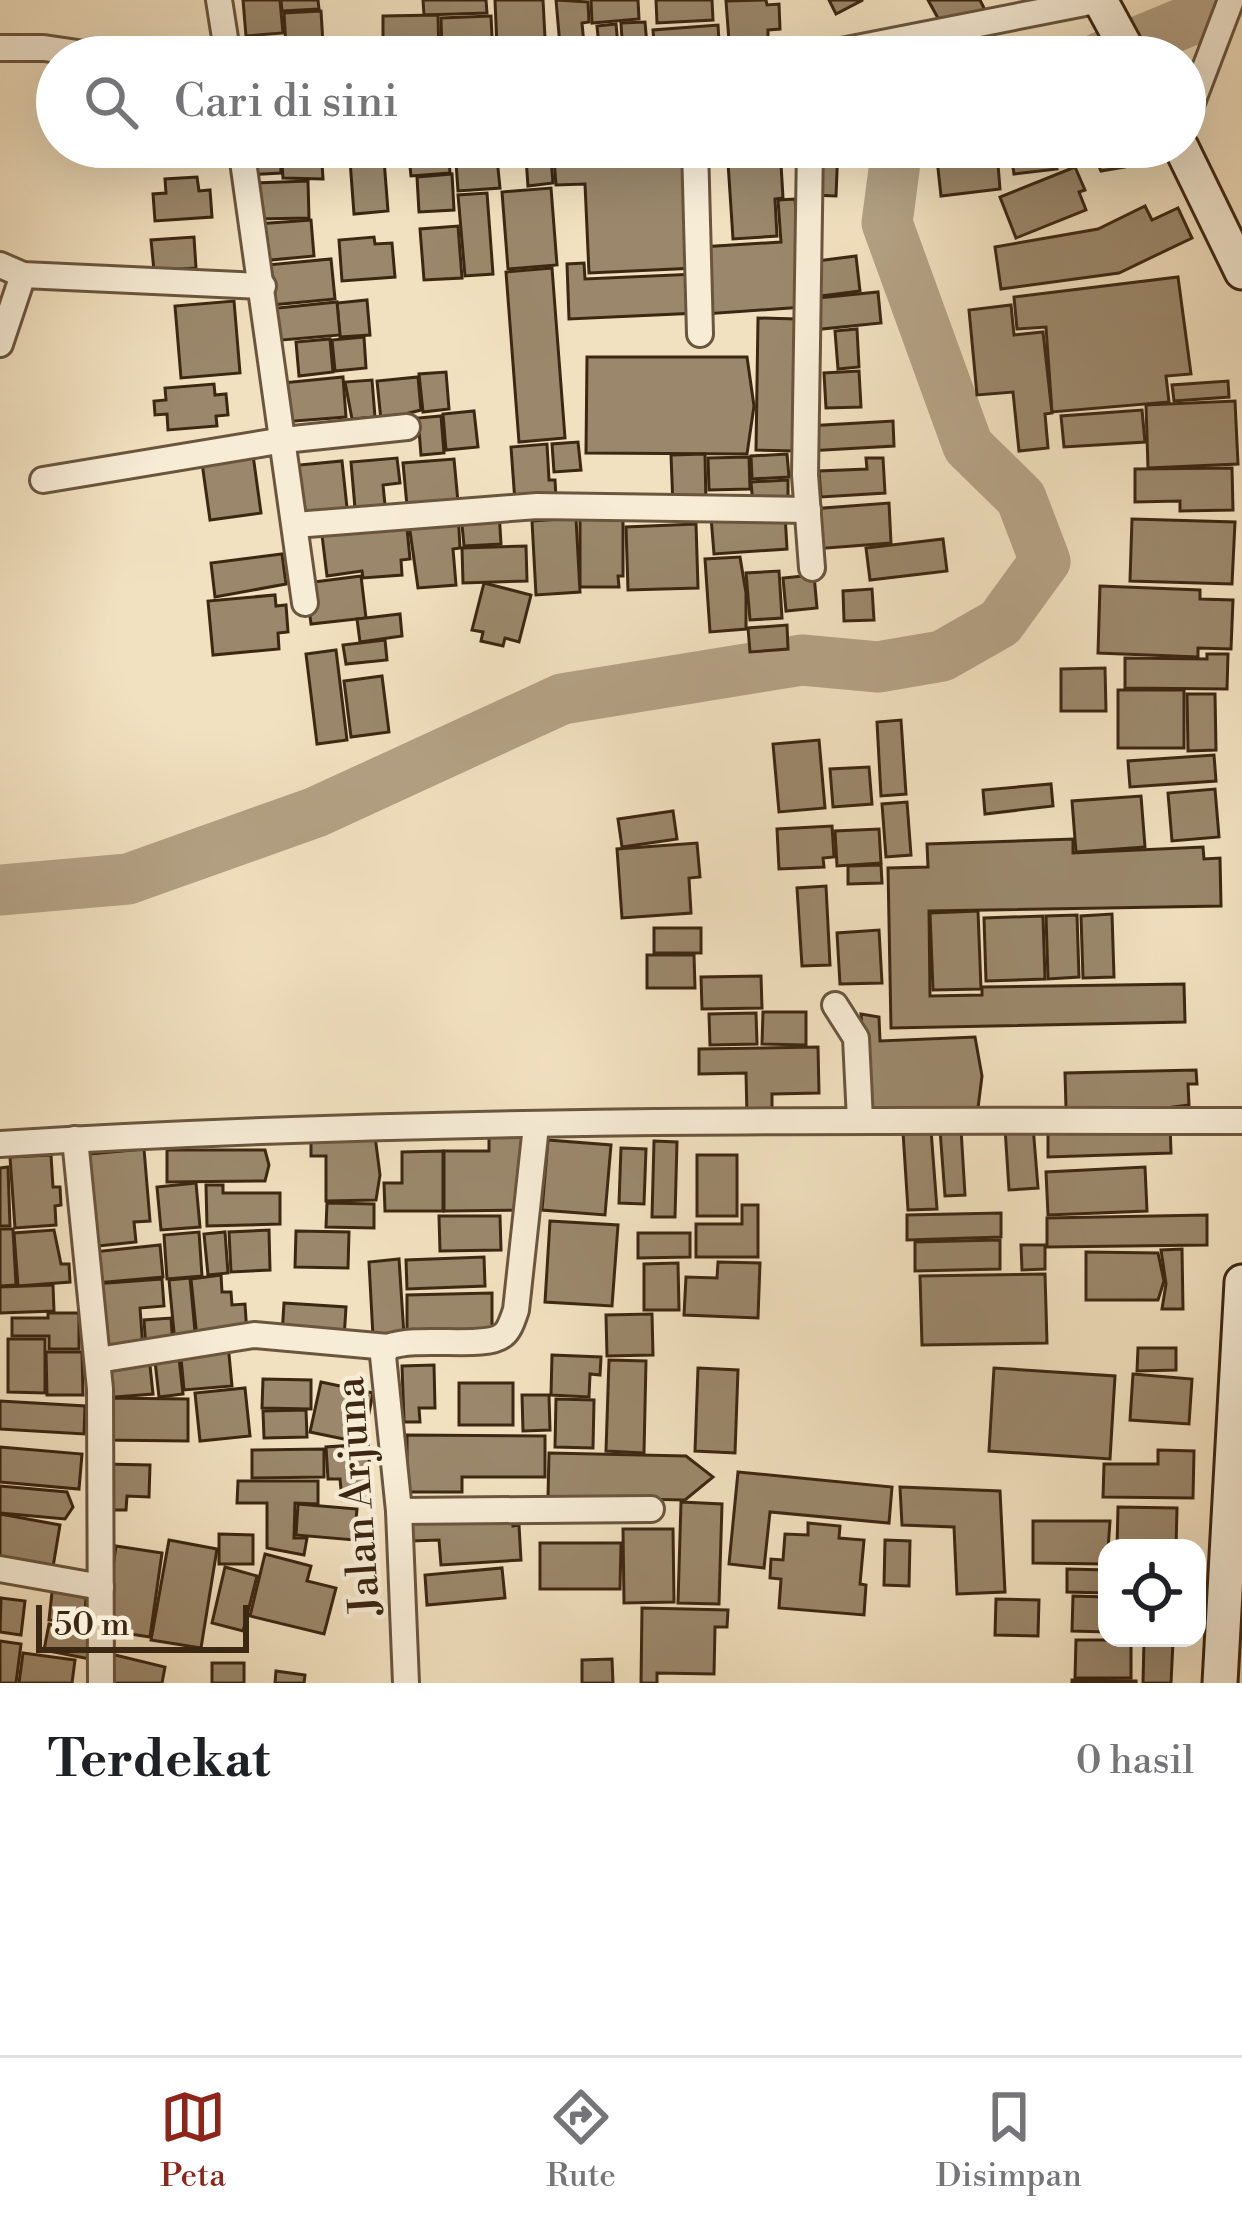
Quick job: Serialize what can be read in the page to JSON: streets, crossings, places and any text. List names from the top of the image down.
{
  "streets": {
    "street": ["Jalan Arjuna"]
  },
  "scale_bar": "50 m",
  "page": {
    "search": "Cari di sini",
    "scale": "50 m",
    "heading": ["Terdekat", "0 hasil"],
    "nav": ["Peta", "Rute", "Disimpan"]
  }
}
